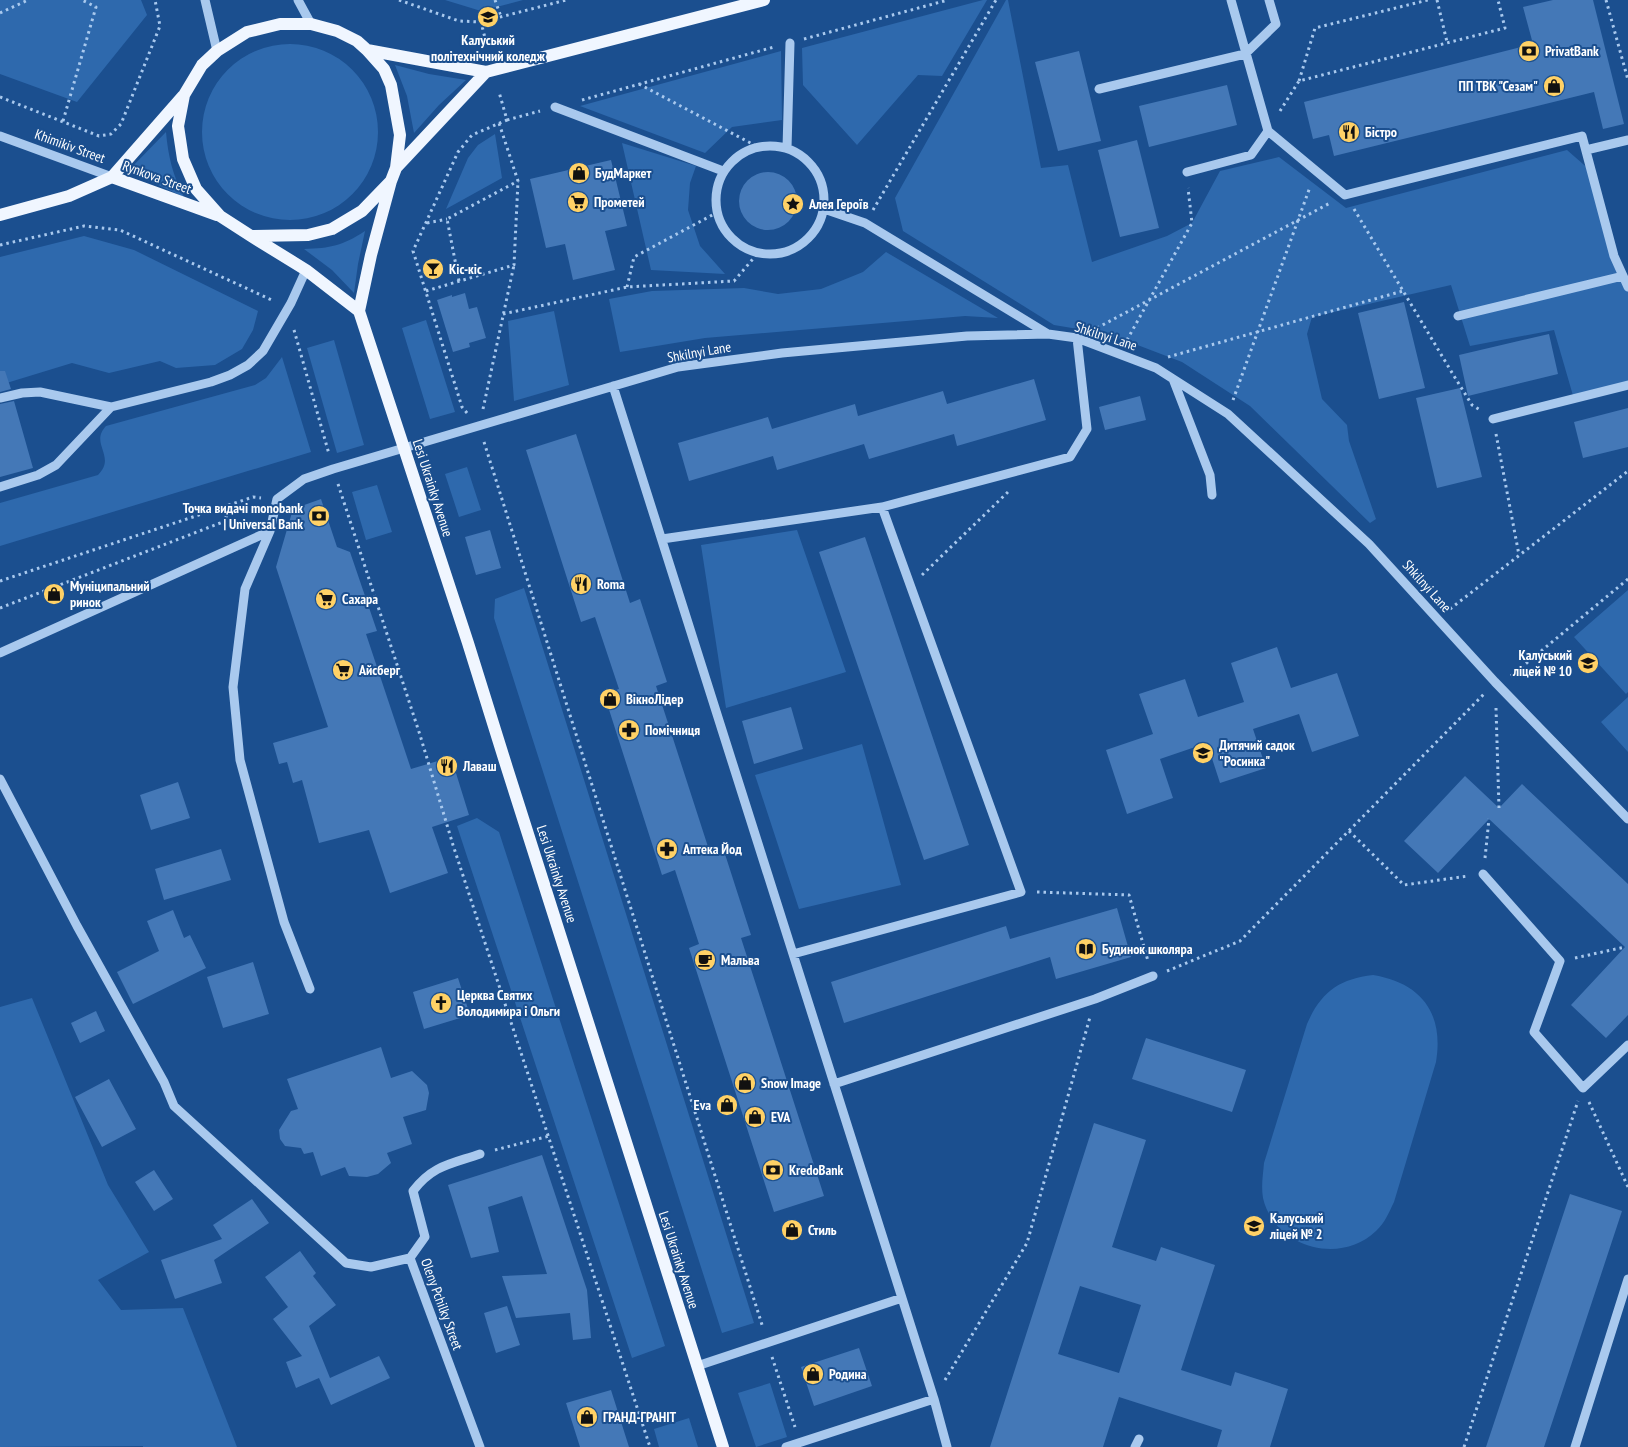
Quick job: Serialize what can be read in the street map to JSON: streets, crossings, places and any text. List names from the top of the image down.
{
  "streets": {
    "main road": ["Khimikiv Street", "Rynkova Street", "Lesi Ukrainky Avenue"],
    "street": ["Shkilnyi Lane", "Oleny Pchilky Street"]
  },
  "crossings": [
    ["Khimikiv Street", "Rynkova Street"],
    ["Shkilnyi Lane", "Lesi Ukrainky Avenue"]
  ],
  "places": {
    "school or university": [
      "Калуський політехнічний коледж",
      "Калуський ліцей № 10",
      "Дитячий садок \"Росинка\"",
      "Калуський ліцей № 2"
    ],
    "bank": ["PrivatBank", "Точка видачі monobank | Universal Bank", "KredoBank"],
    "shop": [
      "ПП ТВК \"Сезам\"",
      "БудМаркет",
      "Муніципальний ринок",
      "ВікноЛідер",
      "Snow Image",
      "Eva",
      "ЕVA",
      "Стиль",
      "Родина",
      "ГРАНД-ГРАНІТ"
    ],
    "restaurant": ["Бістро", "Roma", "Лаваш"],
    "supermarket": ["Прометей", "Сахара", "Айсберг"],
    "place": ["Алея Героїв"],
    "bar": ["Кіс-кіс"],
    "pharmacy": ["Помічниця", "Аптека Йод"],
    "library": ["Будинок школяра"],
    "cafe": ["Мальва"],
    "church": ["Церква Святих Володимира і Ольги"]
  }
}
